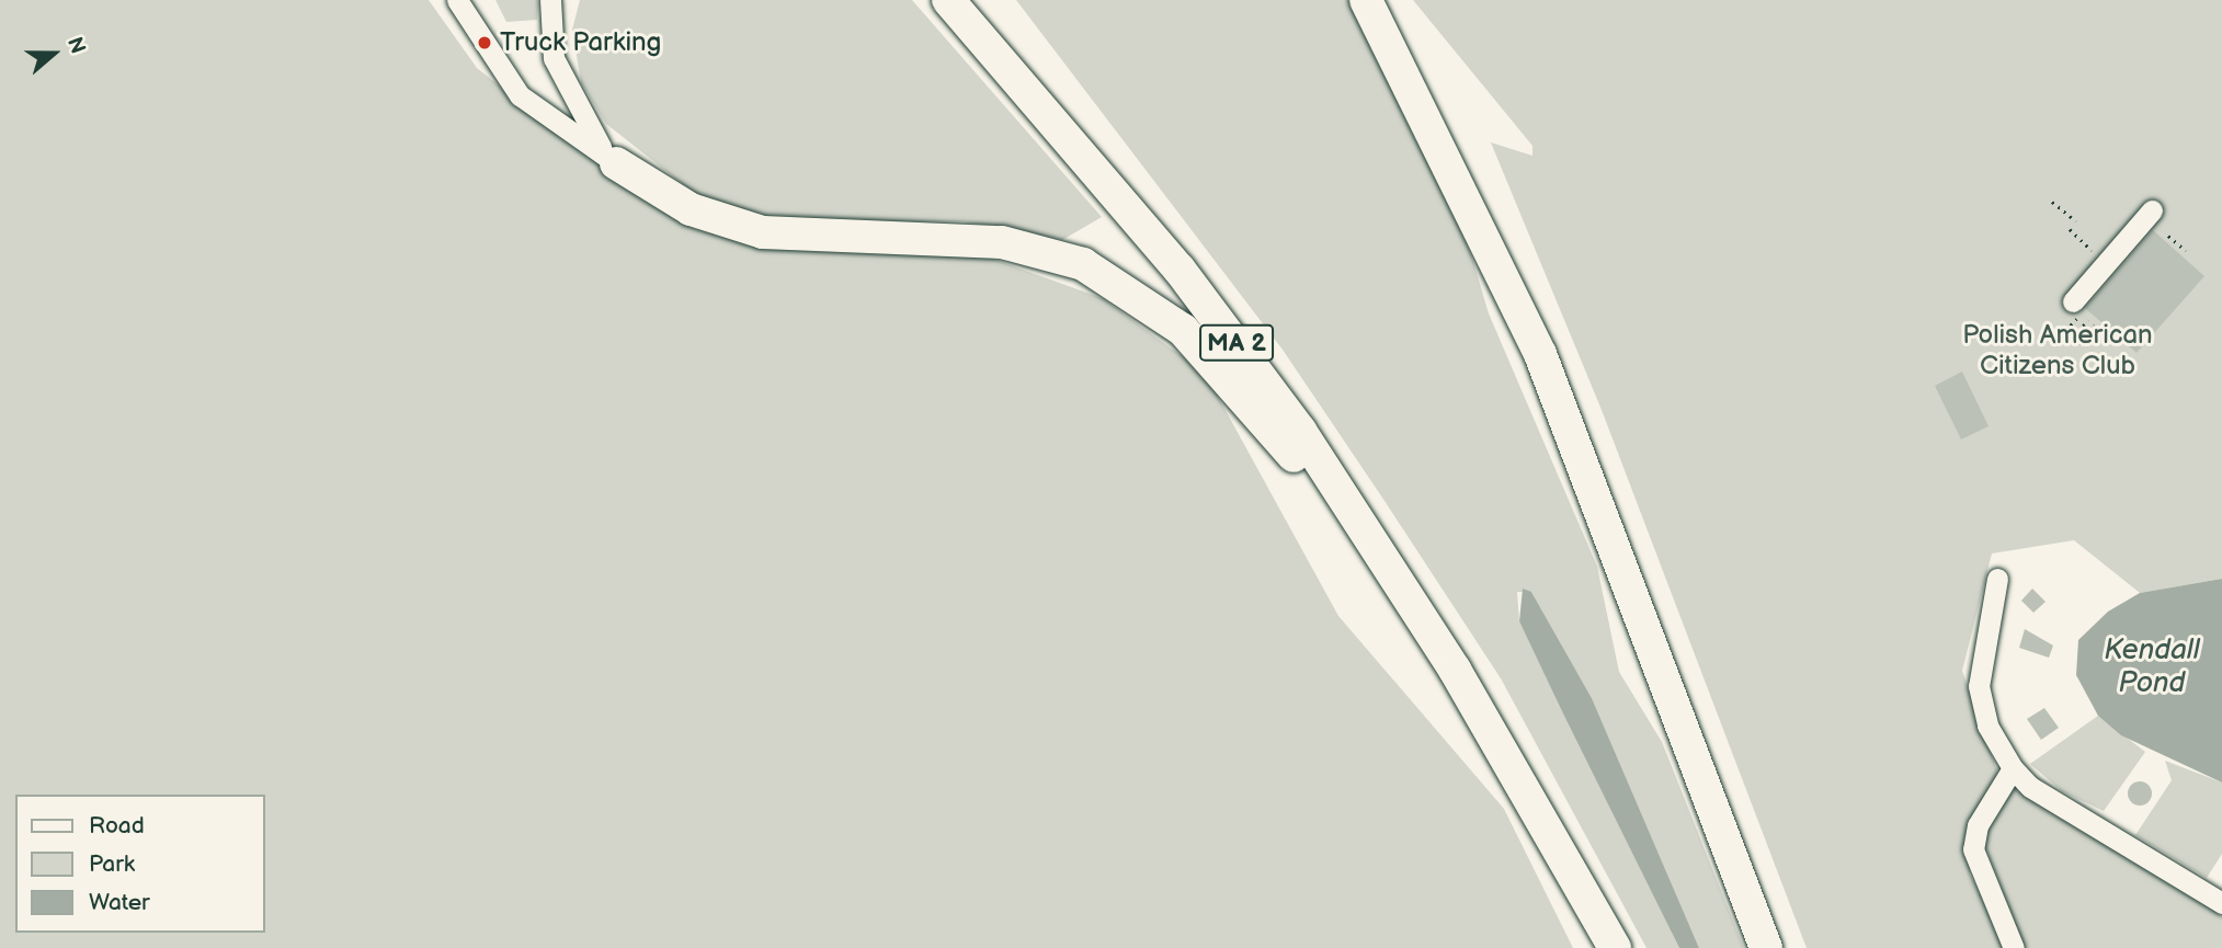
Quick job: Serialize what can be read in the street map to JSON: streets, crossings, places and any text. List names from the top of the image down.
{
  "streets": {
    "highway": ["MA 2"]
  },
  "water": ["Kendall Pond"],
  "parks": ["Polish American Citizens Club"],
  "places": ["Truck Parking"],
  "legend": ["Road", "Park", "Water"],
  "north": "right"
}
